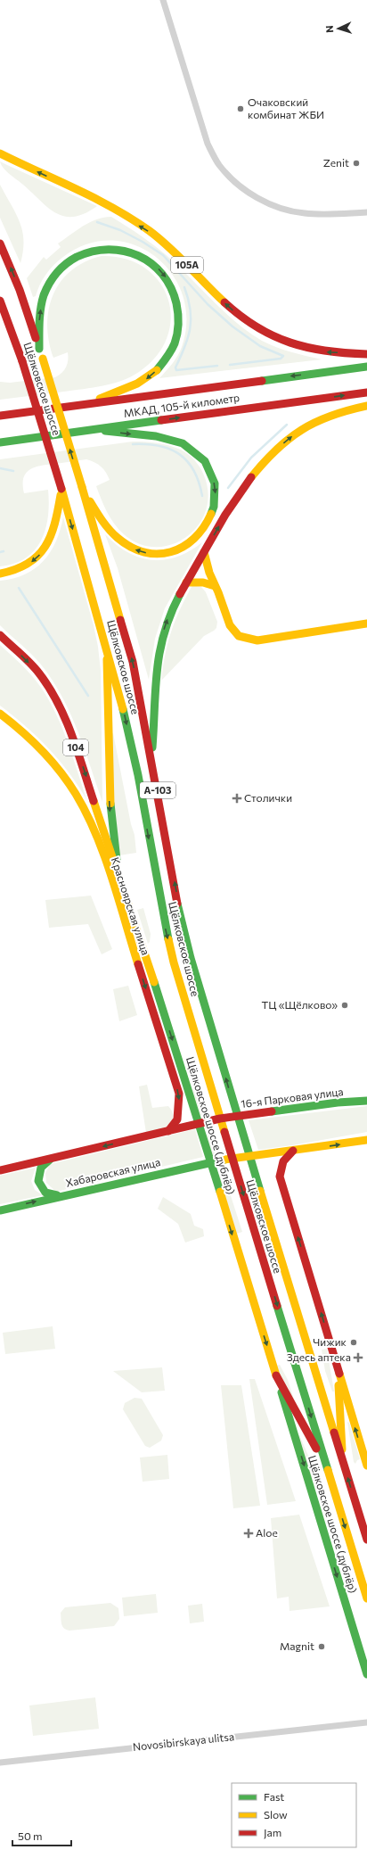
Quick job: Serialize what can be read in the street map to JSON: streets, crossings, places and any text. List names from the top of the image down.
{
  "streets": {
    "main road": [
      "105A",
      "Щёлковское шоссе",
      "МКАД, 105-й километр",
      "104",
      "А-103",
      "Красноярская улица",
      "16-я Парковая улица",
      "Щёлковское шоссе (дублёр)",
      "Хабаровская улица"
    ],
    "street": ["Novosibirskaya ulitsa"]
  },
  "crossings": [
    ["Щёлковское шоссе", "16-я Парковая улица"],
    ["Щёлковское шоссе", "Щёлковское шоссе (дублёр)"],
    ["Щёлковское шоссе", "Хабаровская улица"],
    ["104", "Щёлковское шоссе (дублёр)"],
    ["Щёлковское шоссе (дублёр)", "Хабаровская улица"]
  ],
  "places": {
    "other": [
      "Очаковский комбинат ЖБИ",
      "Zenit",
      "ТЦ «Щёлково»",
      "Чижик",
      "Magnit"
    ],
    "health": ["Столички", "Здесь аптека", "Aloe"]
  },
  "legend": ["Fast", "Slow", "Jam"],
  "scale_bar": "50 m",
  "north": "left"
}
